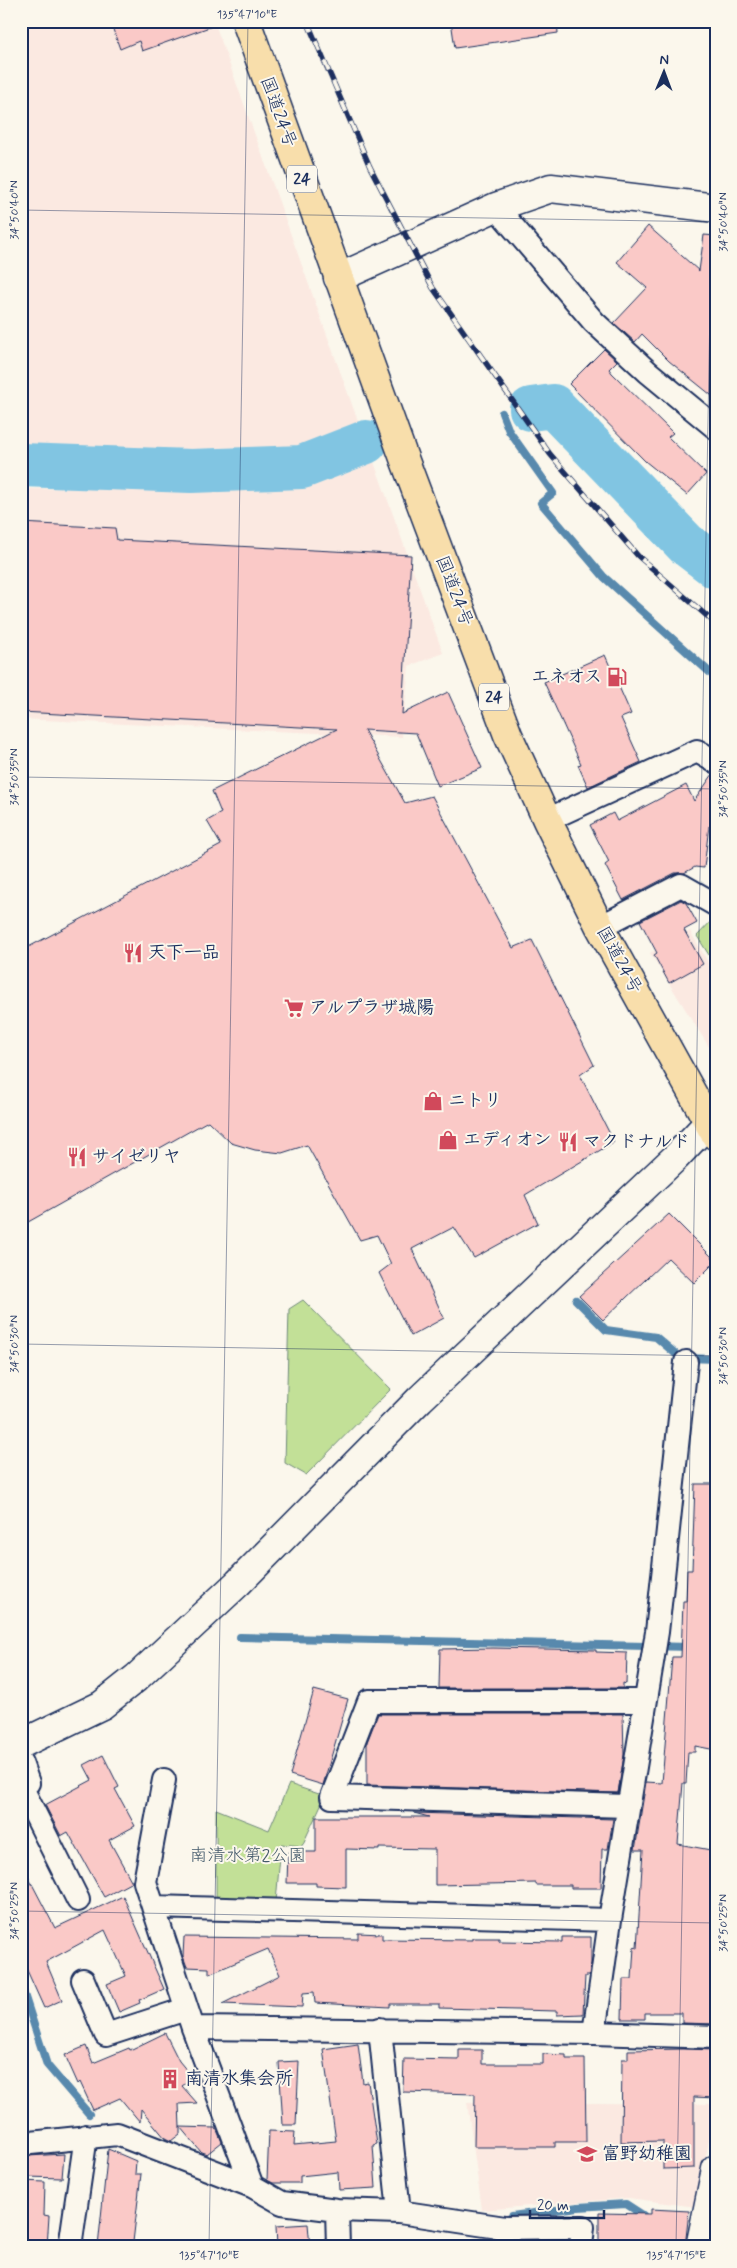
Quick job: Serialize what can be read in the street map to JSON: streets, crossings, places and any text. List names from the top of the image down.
{
  "streets": {
    "highway": ["国道24号", "24"]
  },
  "parks": ["南清水第2公園"],
  "places": {
    "fuel station": ["エネオス"],
    "restaurant": ["天下一品", "マクドナルド", "サイゼリヤ"],
    "supermarket": ["アルプラザ城陽"],
    "shop": ["ニトリ", "エディオン"],
    "building": ["南清水集会所"],
    "school or university": ["富野幼稚園"]
  },
  "scale_bar": "20 m",
  "north": "top",
  "coordinates": [
    "135°47'10\"E",
    "34°50'40\"N",
    "34°50'35\"N",
    "34°50'30\"N",
    "34°50'25\"N",
    "135°47'15\"E"
  ]
}
